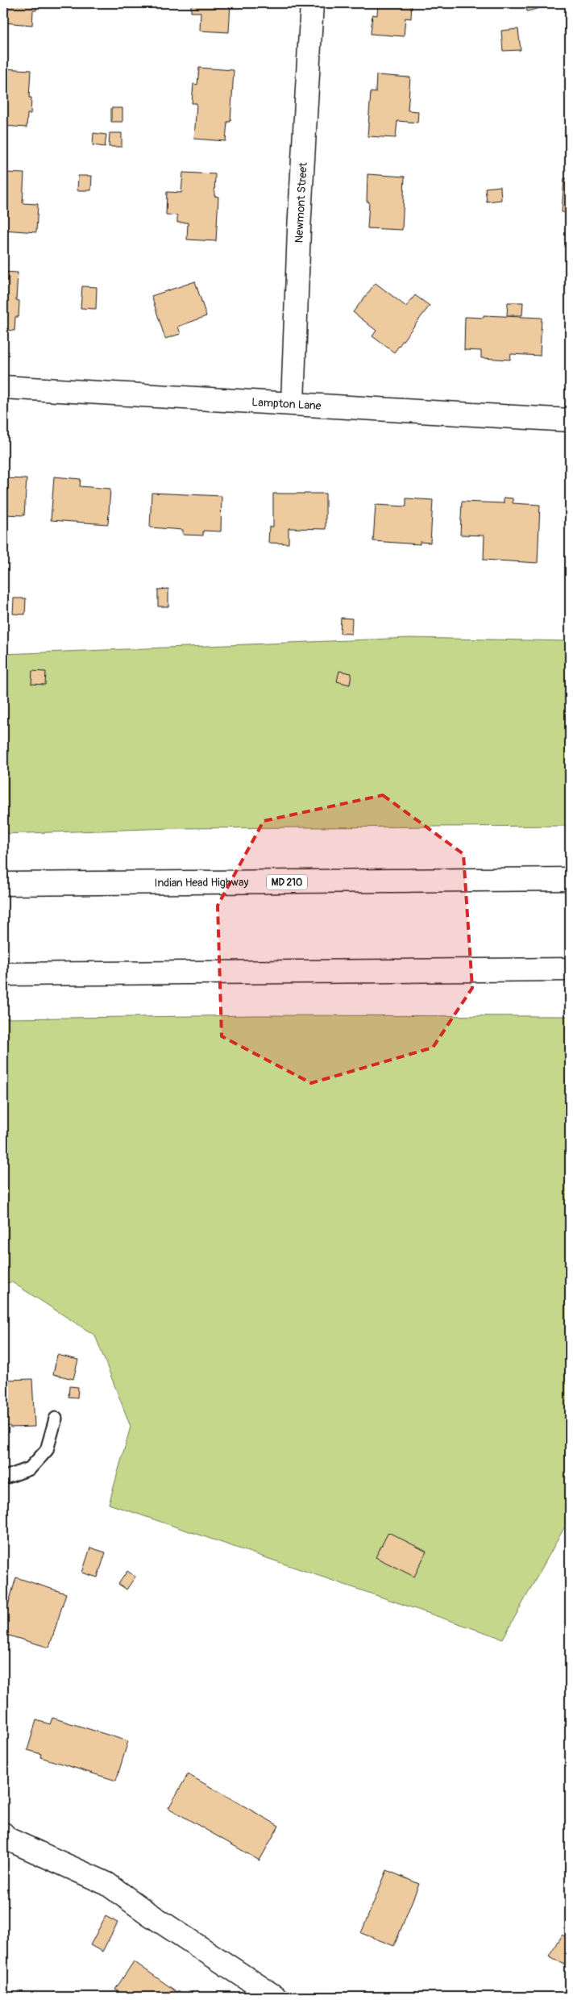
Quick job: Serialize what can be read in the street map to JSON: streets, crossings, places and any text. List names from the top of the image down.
{
  "streets": {
    "main road": [
      "Newmont Street",
      "Lampton Lane",
      "MD 210",
      "Indian Head Highway"
    ]
  },
  "crossings": [
    ["Newmont Street", "Lampton Lane"]
  ]
}
